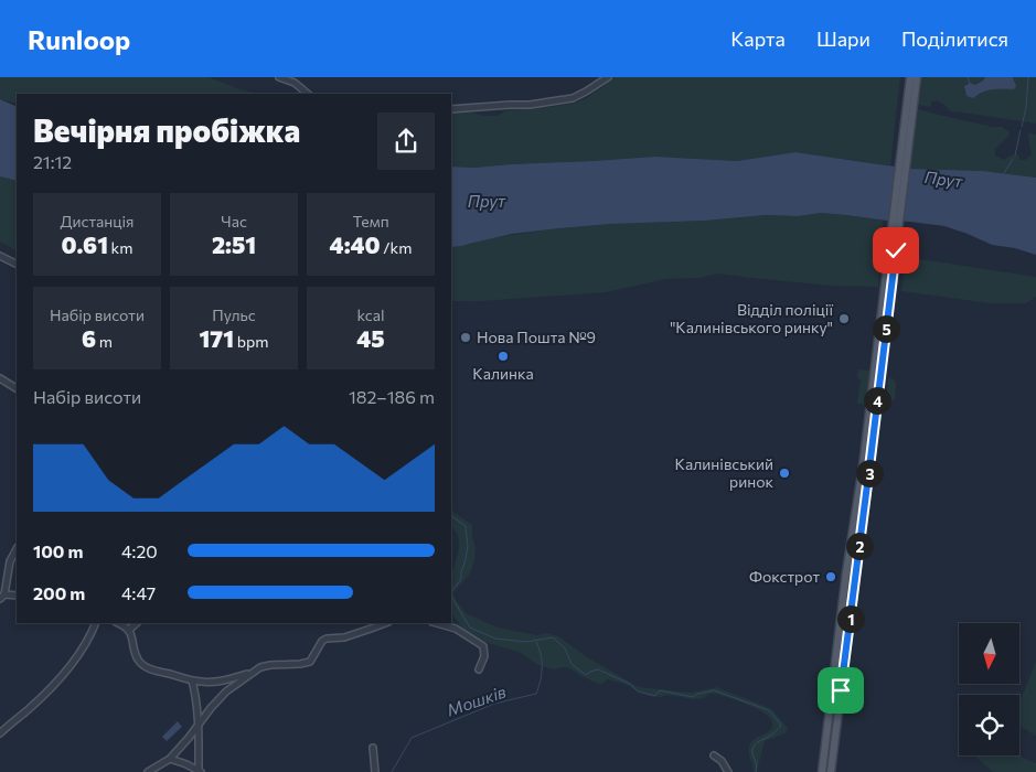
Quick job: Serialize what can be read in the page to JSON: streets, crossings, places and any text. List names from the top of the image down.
{
  "water": ["Прут", "Мошків"],
  "places": [
    "Відділ поліції \"Калинівського ринку\"",
    "Нова Пошта №9",
    "Калинка",
    "Калинівський ринок",
    "Фокстрот"
  ],
  "north": "bottom",
  "page": {
    "header": "Runloop",
    "nav": ["Карта", "Шари", "Поділитися"],
    "heading": ["Вечірня пробіжка", "21:12"],
    "stats": [
      ["Дистанція", "0.61 km"],
      ["Час", "2:51"],
      ["Темп", "4:40 /km"],
      ["Набір висоти", "6 m"],
      ["Пульс", "171 bpm"],
      ["kcal", "45"]
    ],
    "pins": [
      "5",
      "4",
      "3",
      "2",
      "1"
    ],
    "chart": ["Набір висоти", "182–186 m"],
    "list": [
      {
        "name": "100 m",
        "note": "4:20"
      },
      {
        "name": "200 m",
        "note": "4:47"
      }
    ]
  }
}
